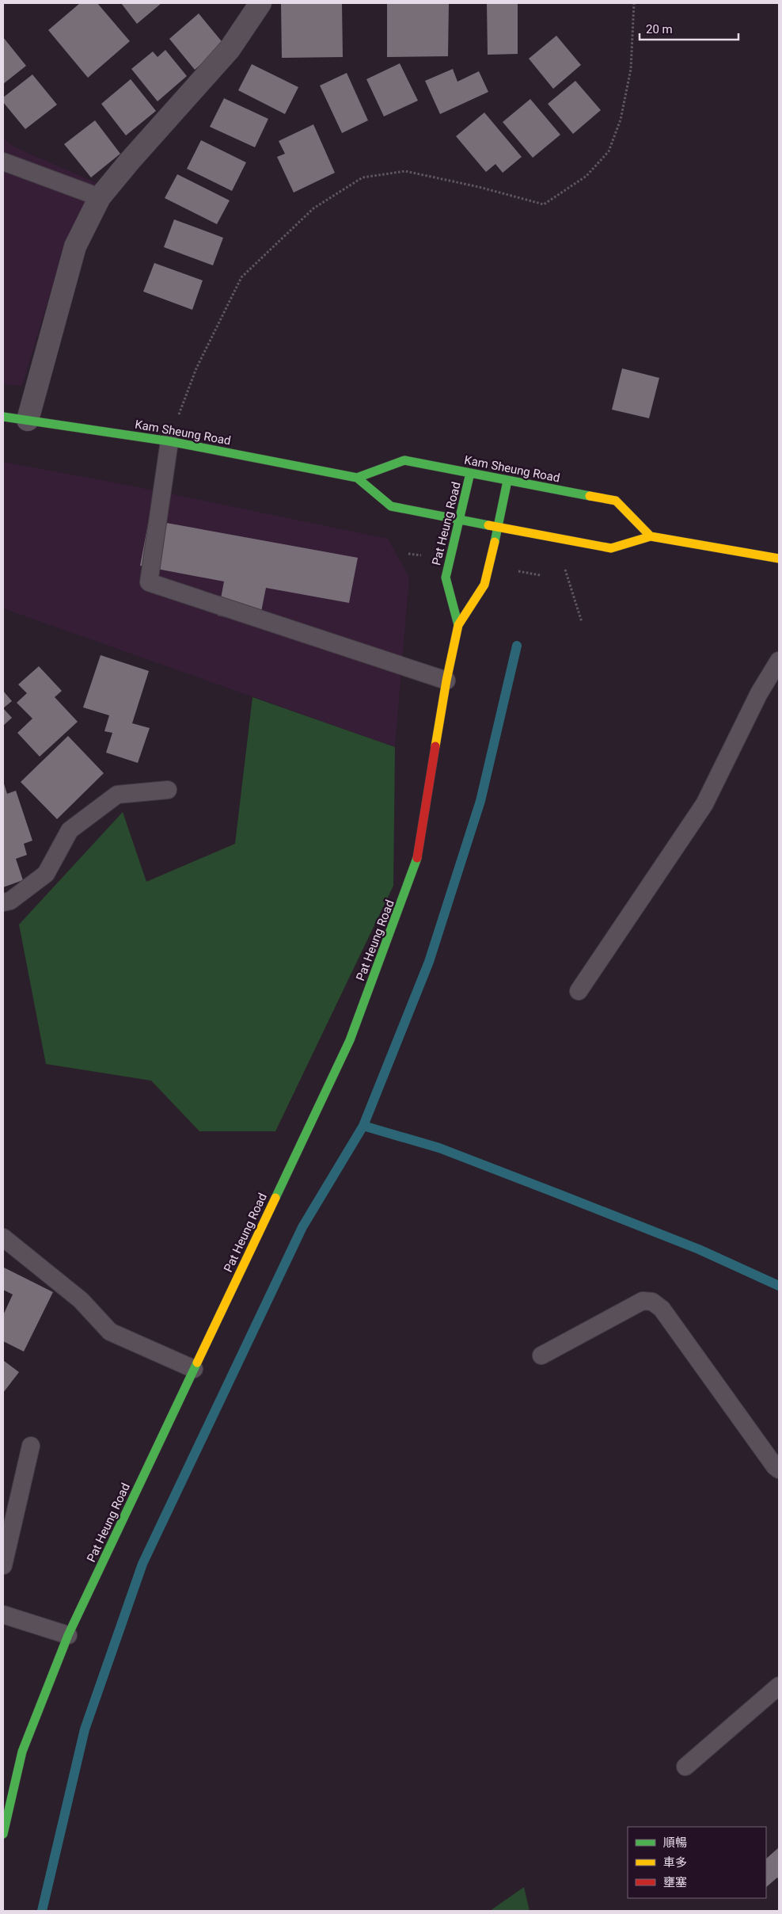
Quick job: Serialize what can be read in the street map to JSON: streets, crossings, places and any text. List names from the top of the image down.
{
  "streets": {
    "main road": ["Kam Sheung Road", "Pat Heung Road"]
  },
  "crossings": [
    ["Kam Sheung Road", "Pat Heung Road"]
  ],
  "legend": ["順暢", "車多", "壅塞"],
  "scale_bar": "20 m"
}
